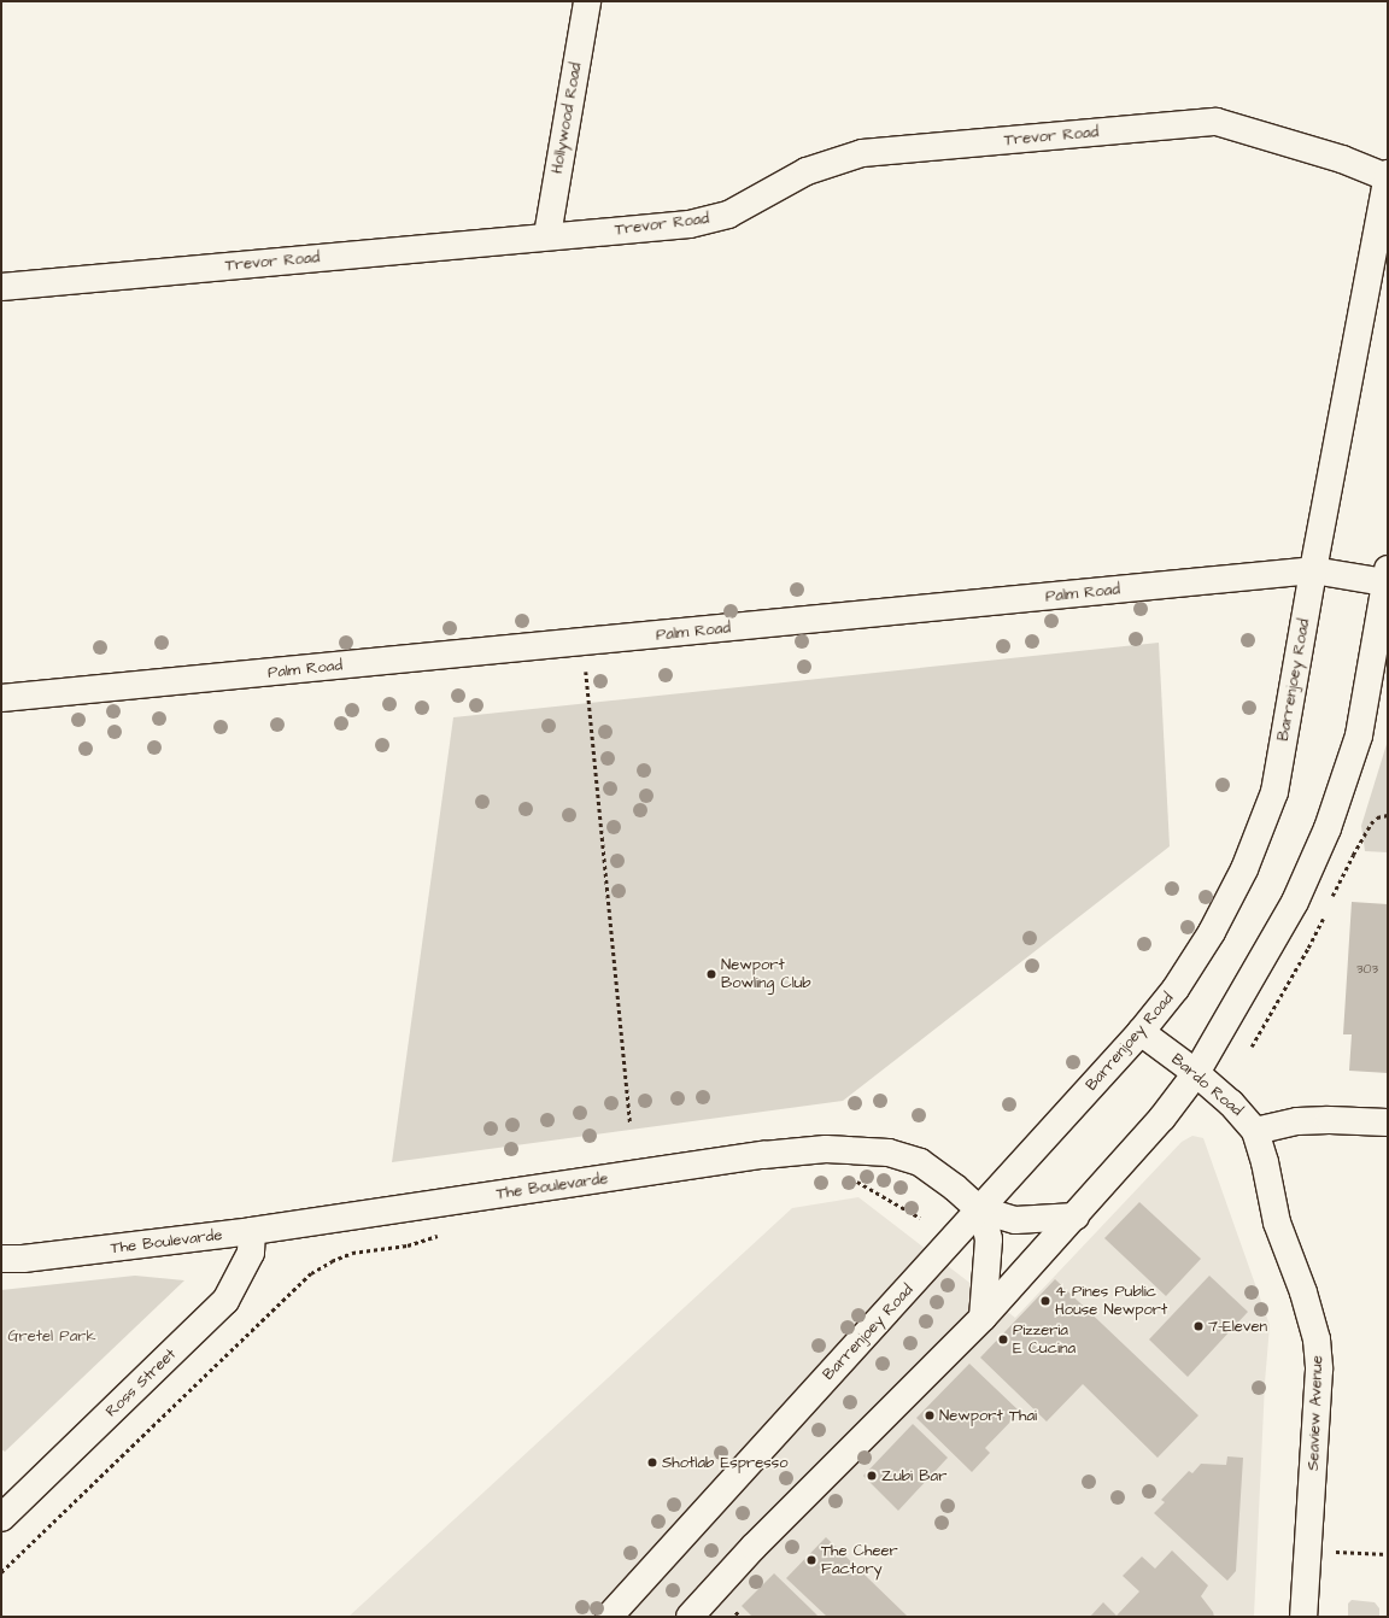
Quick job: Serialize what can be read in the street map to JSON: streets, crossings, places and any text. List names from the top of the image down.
{
  "streets": {
    "street": [
      "Hollywood Road",
      "Trevor Road",
      "Palm Road",
      "Barrenjoey Road",
      "Bardo Road",
      "The Boulevarde",
      "Ross Street",
      "Seaview Avenue"
    ]
  },
  "crossings": [
    ["Hollywood Road", "Trevor Road"],
    ["Trevor Road", "Barrenjoey Road"],
    ["Palm Road", "Barrenjoey Road"],
    ["Barrenjoey Road", "Bardo Road"],
    ["Barrenjoey Road", "The Boulevarde"],
    ["Bardo Road", "Seaview Avenue"],
    ["The Boulevarde", "Ross Street"]
  ],
  "parks": ["Gretel Park"],
  "places": [
    "Newport Bowling Club",
    "4 Pines Public House Newport",
    "7-Eleven",
    "Pizzeria E Cucina",
    "Newport Thai",
    "Shotlab Espresso",
    "Zubi Bar",
    "The Cheer Factory"
  ],
  "house_numbers": ["303"]
}
